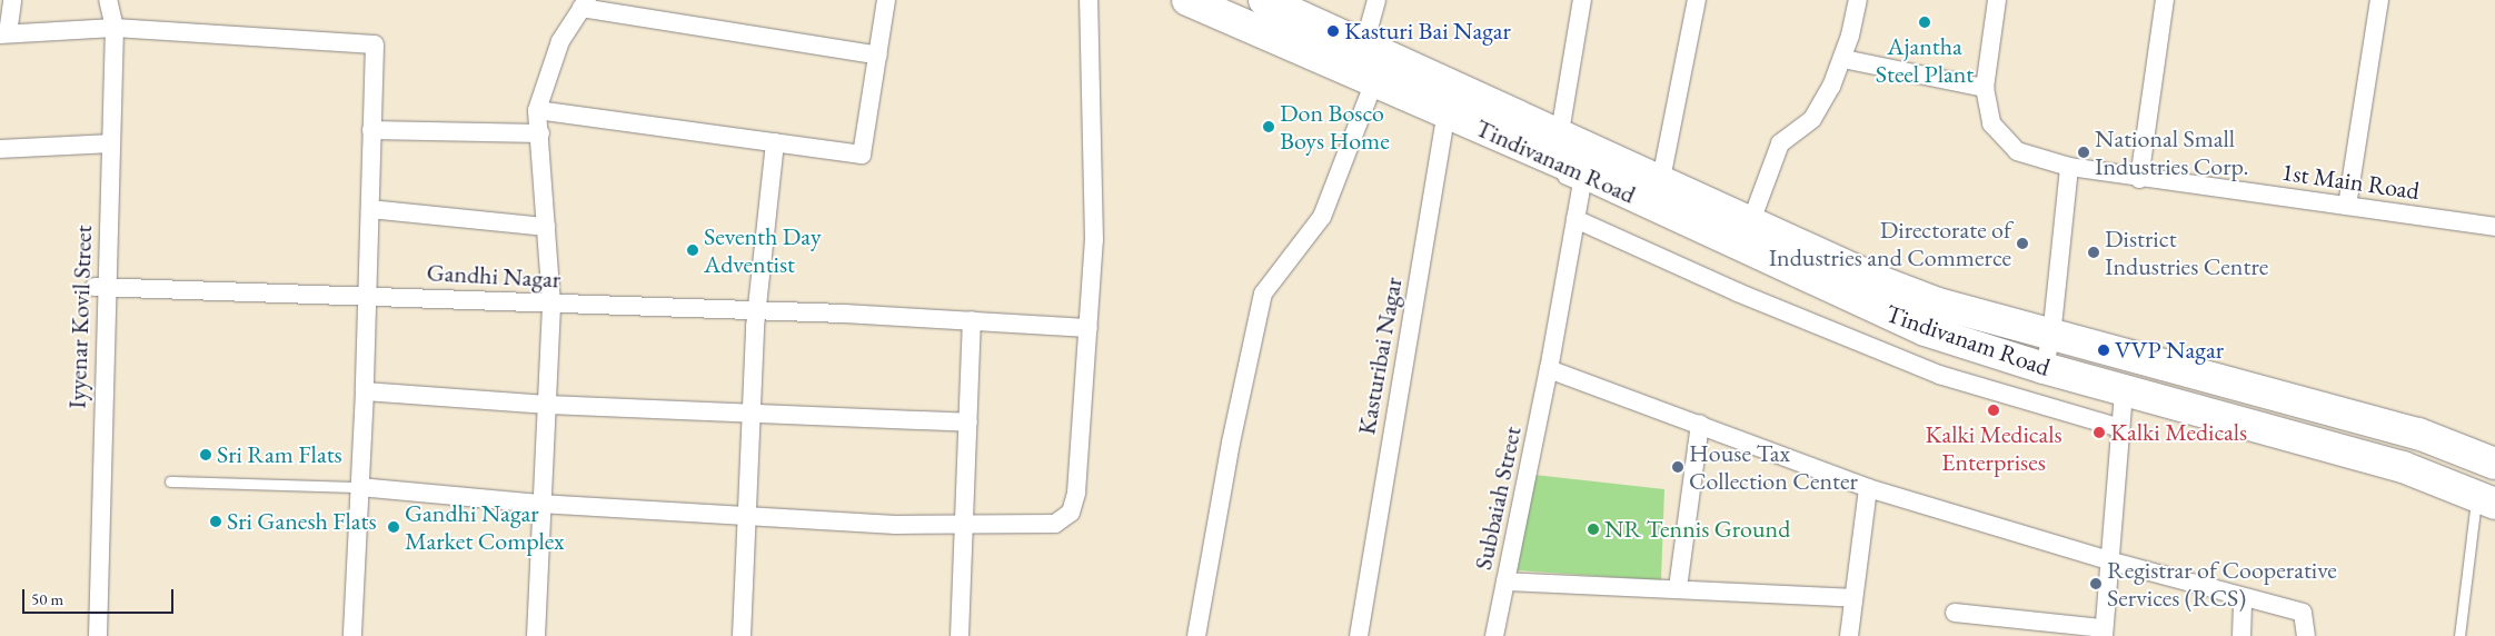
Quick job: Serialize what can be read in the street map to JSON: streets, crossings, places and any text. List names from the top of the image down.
{
  "streets": {
    "highway": ["Tindivanam Road"],
    "street": [
      "1st Main Road",
      "Gandhi Nagar",
      "Iyyenar Kovil Street",
      "Kasturibai Nagar",
      "Subbaiah Street"
    ]
  },
  "crossings": [
    ["Tindivanam Road", "Kasturibai Nagar"],
    ["Tindivanam Road", "Subbaiah Street"],
    ["Gandhi Nagar", "Iyyenar Kovil Street"],
    ["Kasturibai Nagar", "Subbaiah Street"]
  ],
  "places": [
    "Ajantha Steel Plant",
    "Kasturi Bai Nagar",
    "Don Bosco Boys Home",
    "National Small Industries Corp.",
    "Directorate of Industries and Commerce",
    "Seventh Day Adventist",
    "District Industries Centre",
    "VVP Nagar",
    "Kalki Medicals Enterprises",
    "Kalki Medicals",
    "Sri Ram Flats",
    "House Tax Collection Center",
    "Sri Ganesh Flats",
    "Gandhi Nagar Market Complex",
    "NR Tennis Ground",
    "Registrar of Cooperative Services (RCS)"
  ],
  "scale_bar": "50 m"
}
